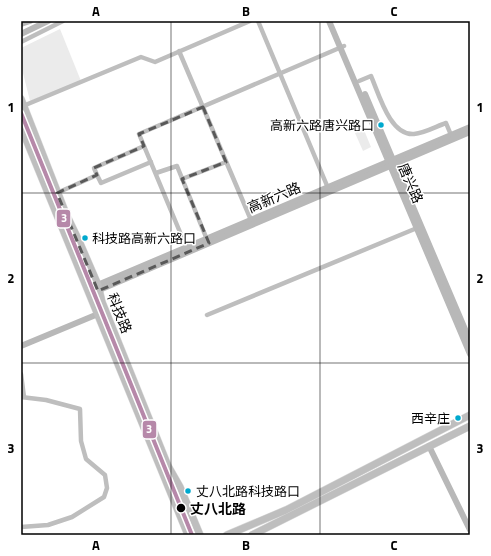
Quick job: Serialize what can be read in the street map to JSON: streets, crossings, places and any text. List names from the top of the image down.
{
  "streets": {
    "main road": ["科技路"],
    "street": ["唐兴路", "高新六路"]
  },
  "crossings": [
    ["唐兴路", "高新六路"],
    ["高新六路", "科技路"]
  ],
  "places": [
    "高新六路唐兴路口",
    "科技路高新六路口",
    "西辛庄",
    "丈八北路科技路口",
    "丈八北路"
  ],
  "lines": ["transit line 3"],
  "grid": {
    "columns": ["A", "B", "C"],
    "rows": ["1", "2", "3"]
  }
}
